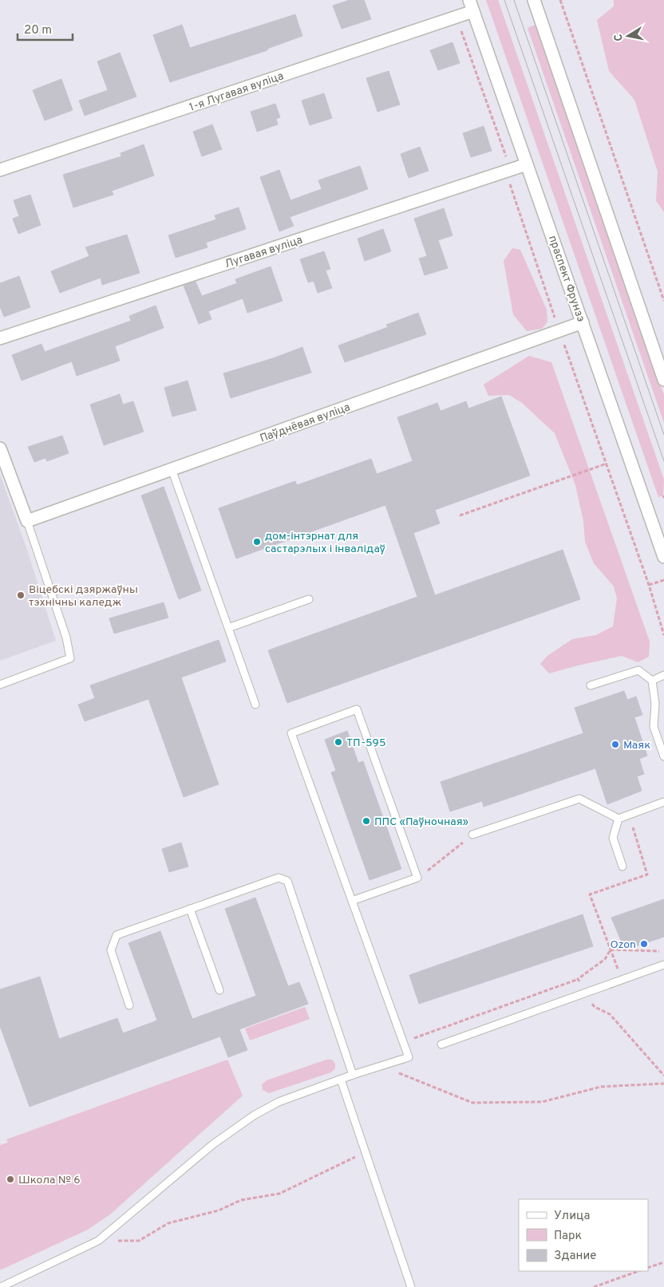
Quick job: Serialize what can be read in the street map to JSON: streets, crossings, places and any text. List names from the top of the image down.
{
  "streets": {
    "street": [
      "1-я Лугавая вуліца",
      "Лугавая вуліца",
      "праспект Фрунзэ",
      "Паўднёвая вуліца"
    ]
  },
  "crossings": [
    ["1-я Лугавая вуліца", "праспект Фрунзэ"],
    ["Лугавая вуліца", "праспект Фрунзэ"],
    ["праспект Фрунзэ", "Паўднёвая вуліца"]
  ],
  "places": [
    "дом-інтэрнат для састарэлых і інвалідаў",
    "Віцебскі дзяржаўны тэхнічны каледж",
    "ТП-595",
    "Маяк",
    "ППС «Паўночная»",
    "Ozon",
    "Школа № 6"
  ],
  "legend": ["Улица", "Парк", "Здание"],
  "scale_bar": "20 m",
  "north": "left"
}
